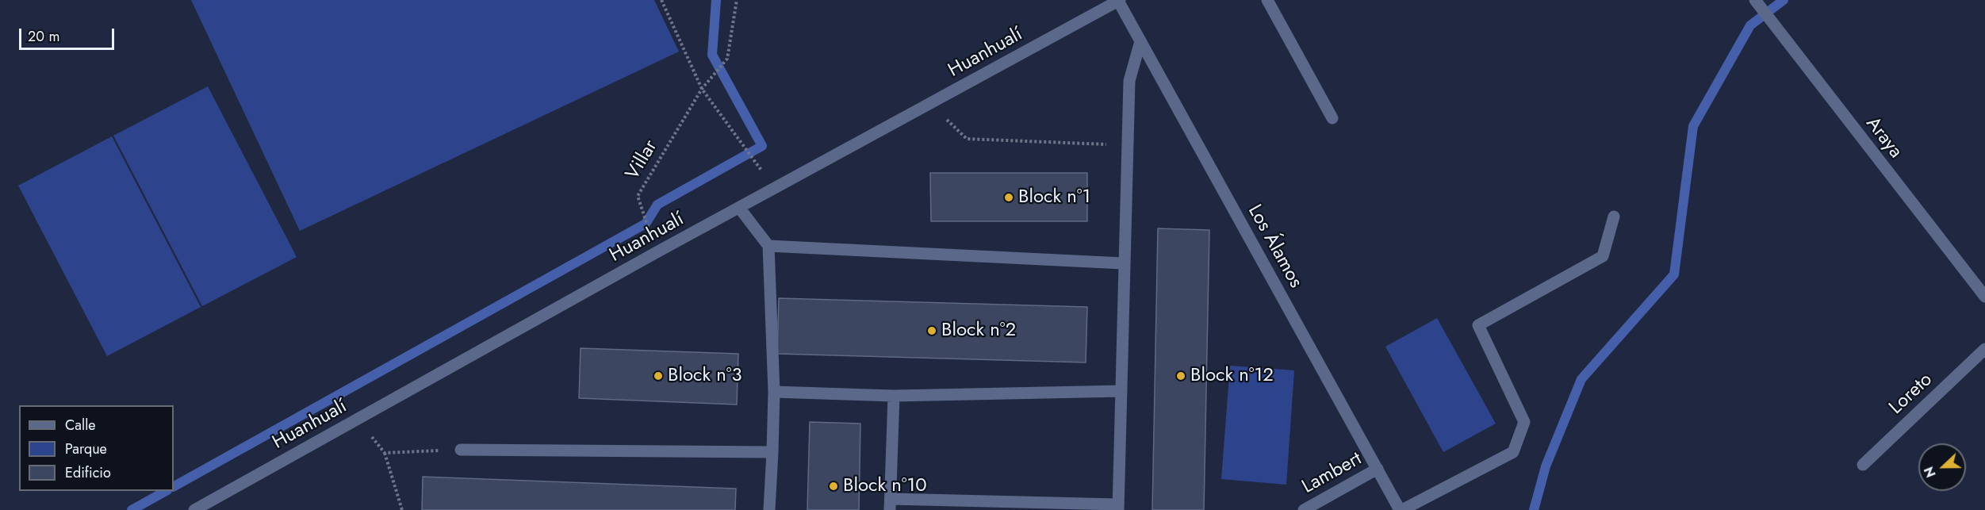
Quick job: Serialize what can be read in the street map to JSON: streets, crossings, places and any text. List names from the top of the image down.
{
  "streets": {
    "street": [
      "Huanhualí",
      "Araya",
      "Los Álamos",
      "Loreto",
      "Lambert"
    ],
    "path": ["Villar"]
  },
  "crossings": [
    ["Huanhualí", "Villar"],
    ["Huanhualí", "Los Álamos"],
    ["Los Álamos", "Lambert"]
  ],
  "places": [
    "Block n°1",
    "Block n°2",
    "Block n°3",
    "Block n°12",
    "Block n°10"
  ],
  "legend": ["Calle", "Parque", "Edificio"],
  "scale_bar": "20 m",
  "north": "left"
}
